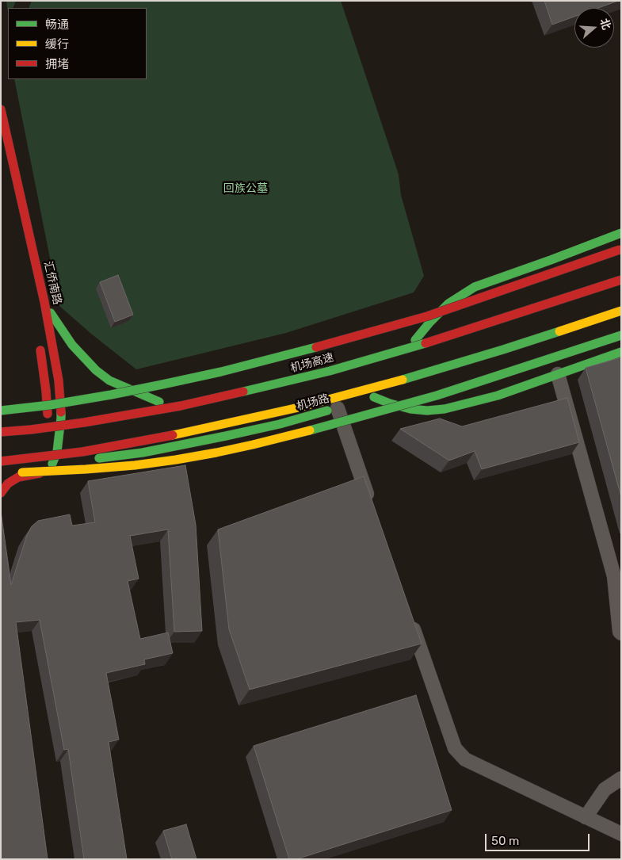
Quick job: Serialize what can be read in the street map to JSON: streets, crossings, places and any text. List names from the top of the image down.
{
  "streets": {
    "main road": ["汇侨南路", "机场高速", "机场路"]
  },
  "crossings": [
    ["汇侨南路", "机场路"]
  ],
  "parks": ["回族公墓"],
  "legend": ["畅通", "缓行", "拥堵"],
  "scale_bar": "50 m",
  "north": "right"
}
